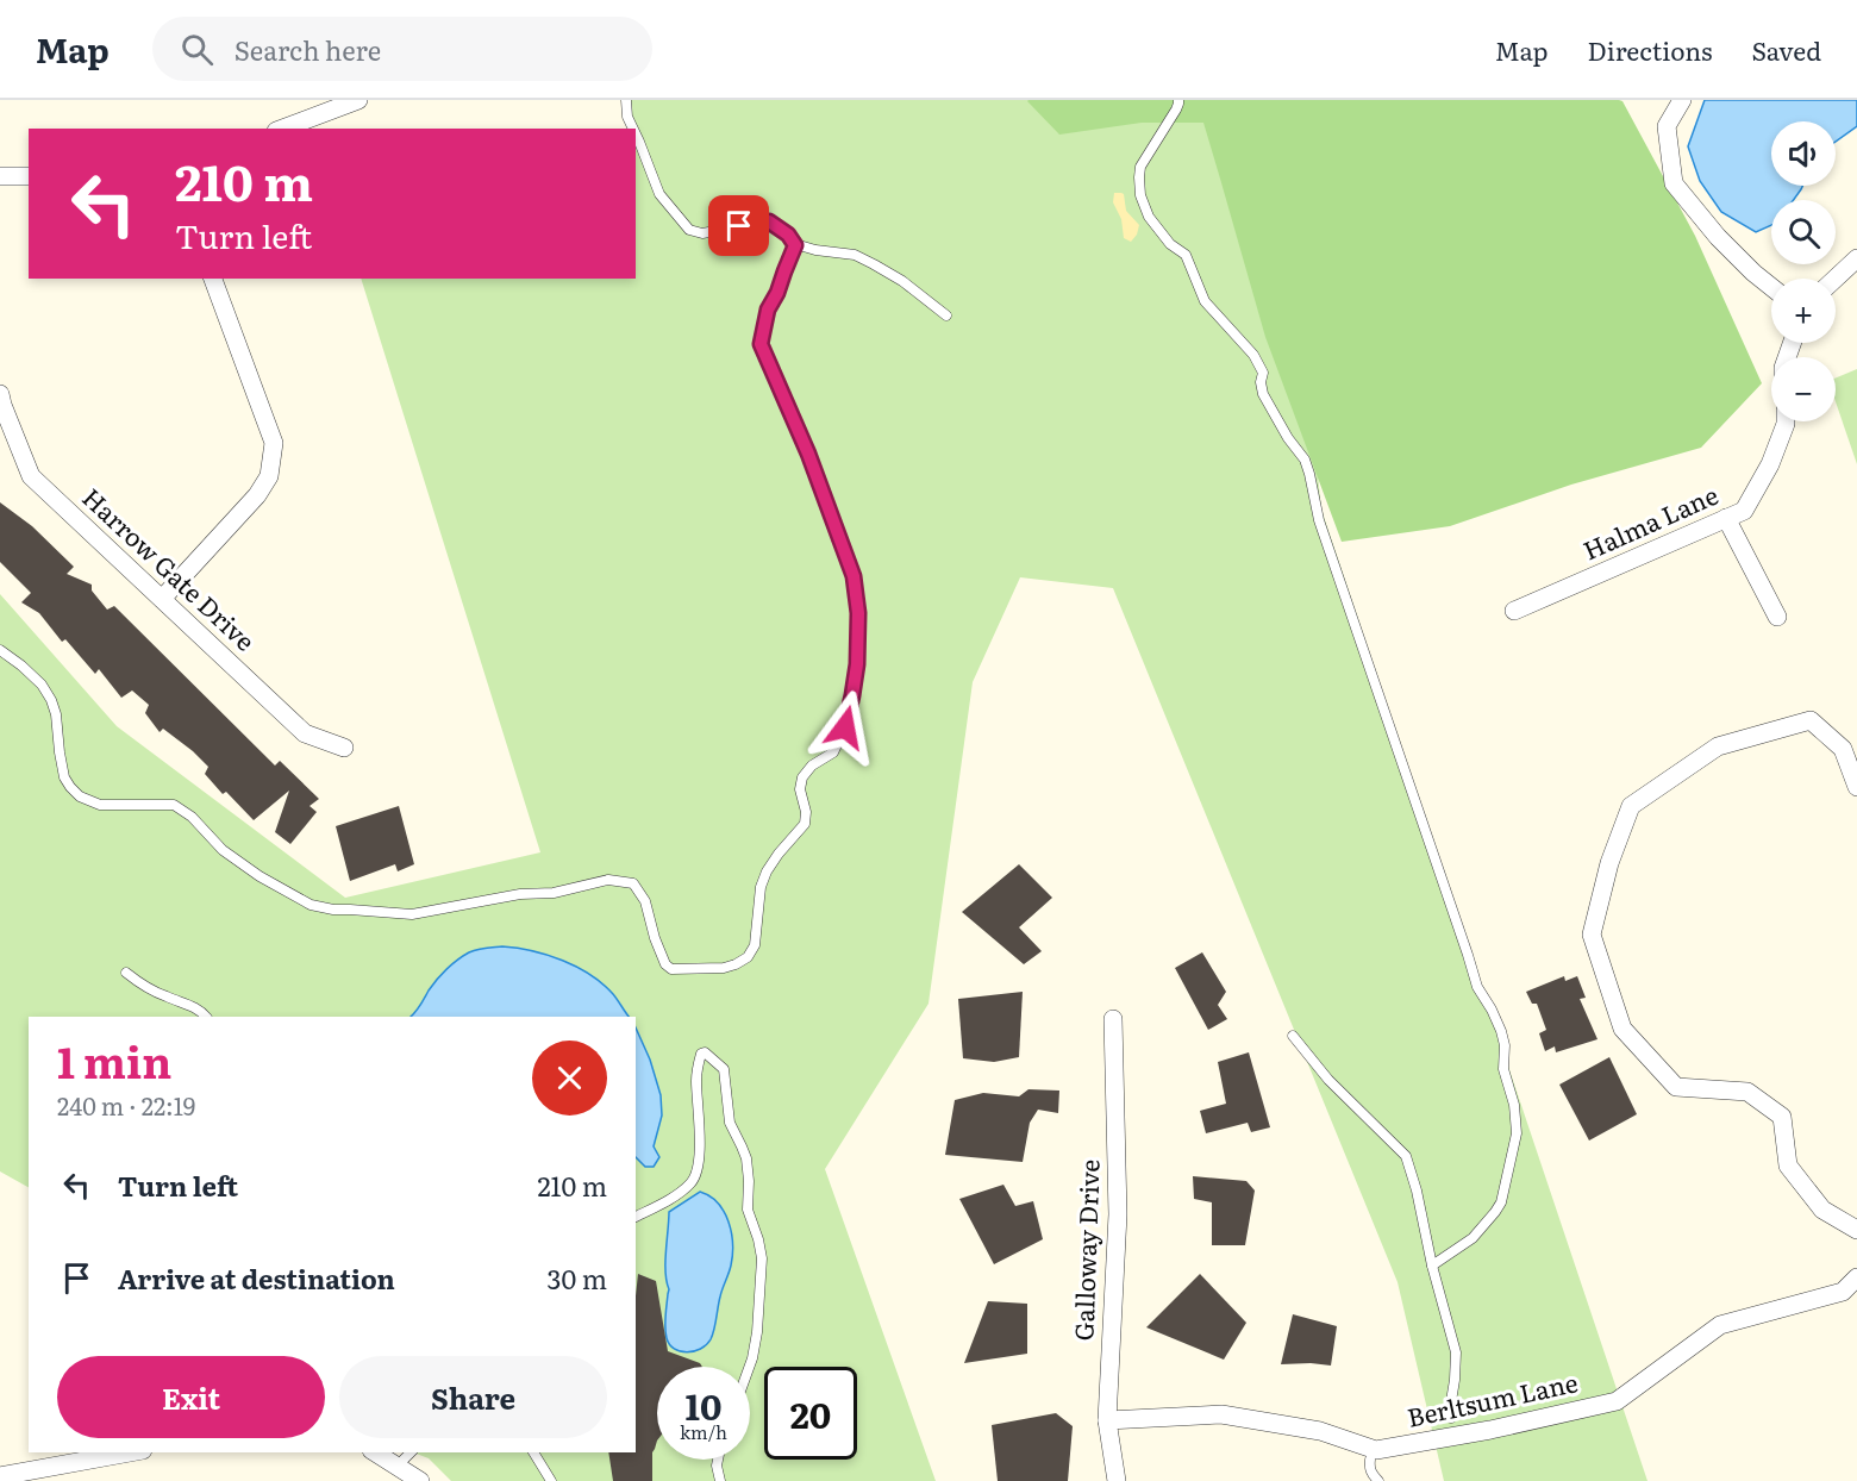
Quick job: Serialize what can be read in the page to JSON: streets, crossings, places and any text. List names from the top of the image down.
{
  "streets": {
    "street": [
      "Halma Lane",
      "Harrow Gate Drive",
      "Galloway Drive",
      "Berltsum Lane"
    ]
  },
  "crossings": [
    ["Galloway Drive", "Berltsum Lane"]
  ],
  "page": {
    "header": "Map",
    "search": "Search here",
    "nav": ["Map", "Directions", "Saved"],
    "map_buttons": ["+", "−"],
    "turn": ["210 m", "Turn left"],
    "heading": ["1 min", "240 m · 22:19"],
    "list": [
      {
        "name": "Turn left",
        "value": "210 m"
      },
      {
        "name": "Arrive at destination",
        "value": "30 m"
      }
    ],
    "buttons": ["Exit", "Share"],
    "speed": "10 km/h",
    "limit": "20"
  }
}
